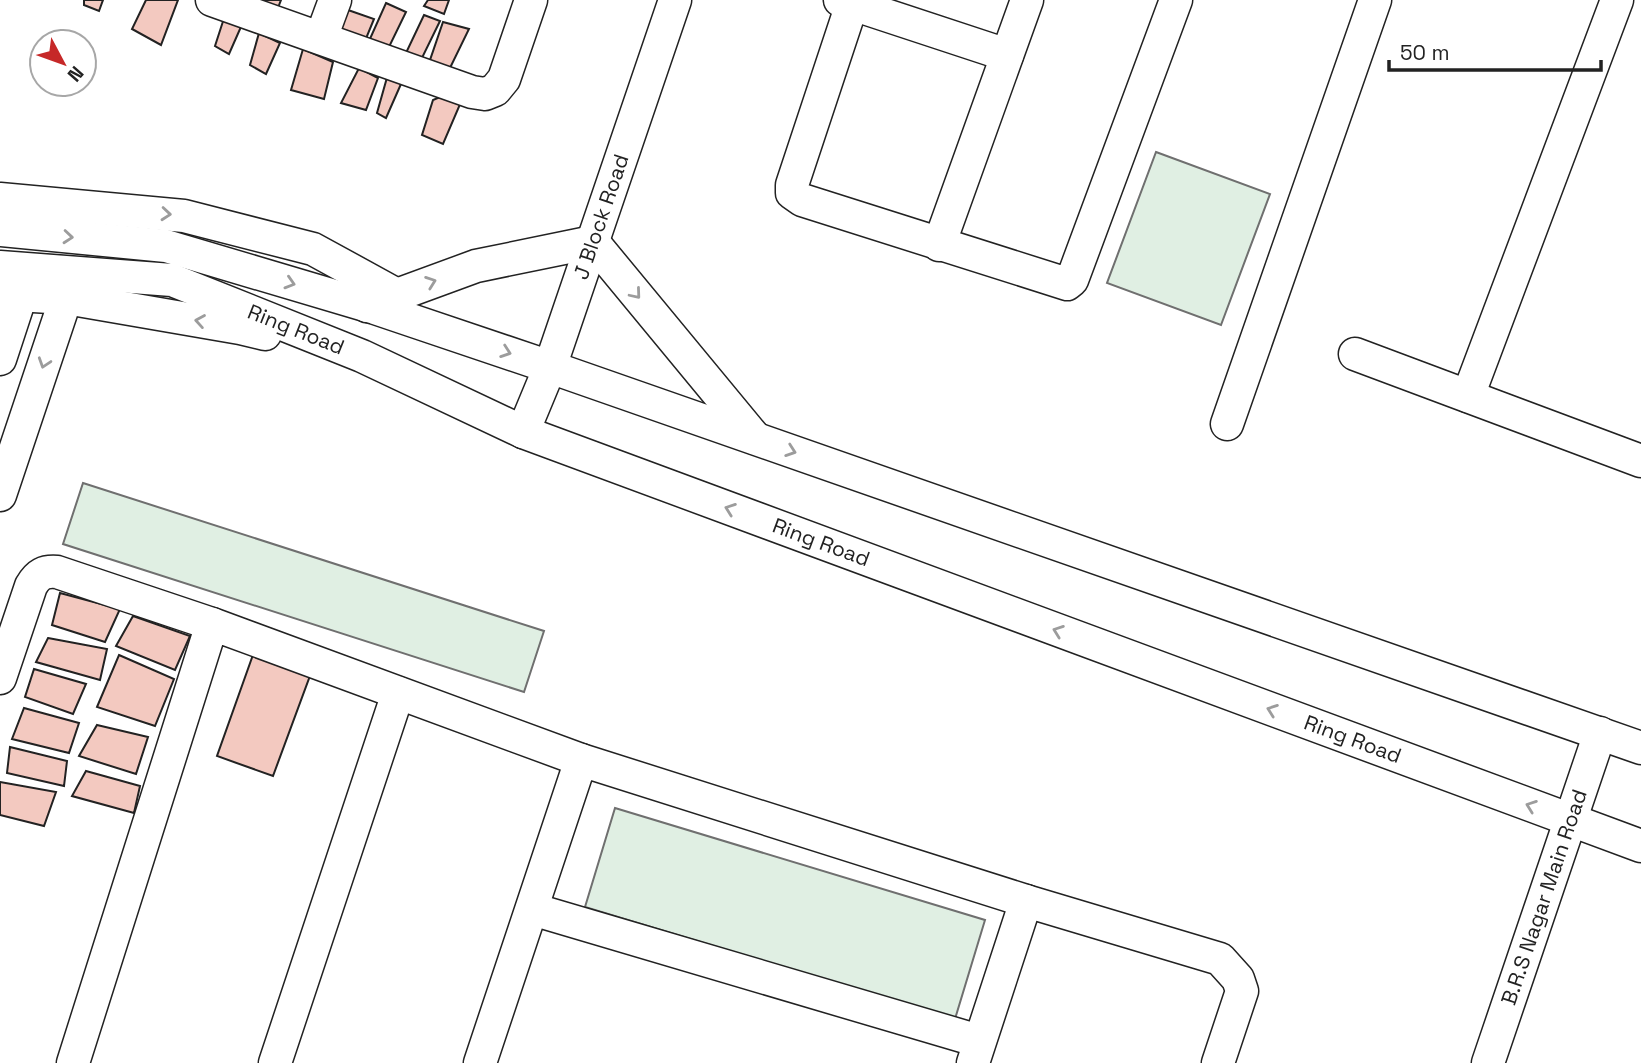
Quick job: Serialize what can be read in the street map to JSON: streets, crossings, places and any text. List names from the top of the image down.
{
  "streets": {
    "street": ["J Block Road", "Ring Road", "B.R.S Nagar Main Road"]
  },
  "crossings": [
    ["J Block Road", "Ring Road"],
    ["Ring Road", "B.R.S Nagar Main Road"]
  ],
  "scale_bar": "50 m",
  "north": "bottom right"
}
